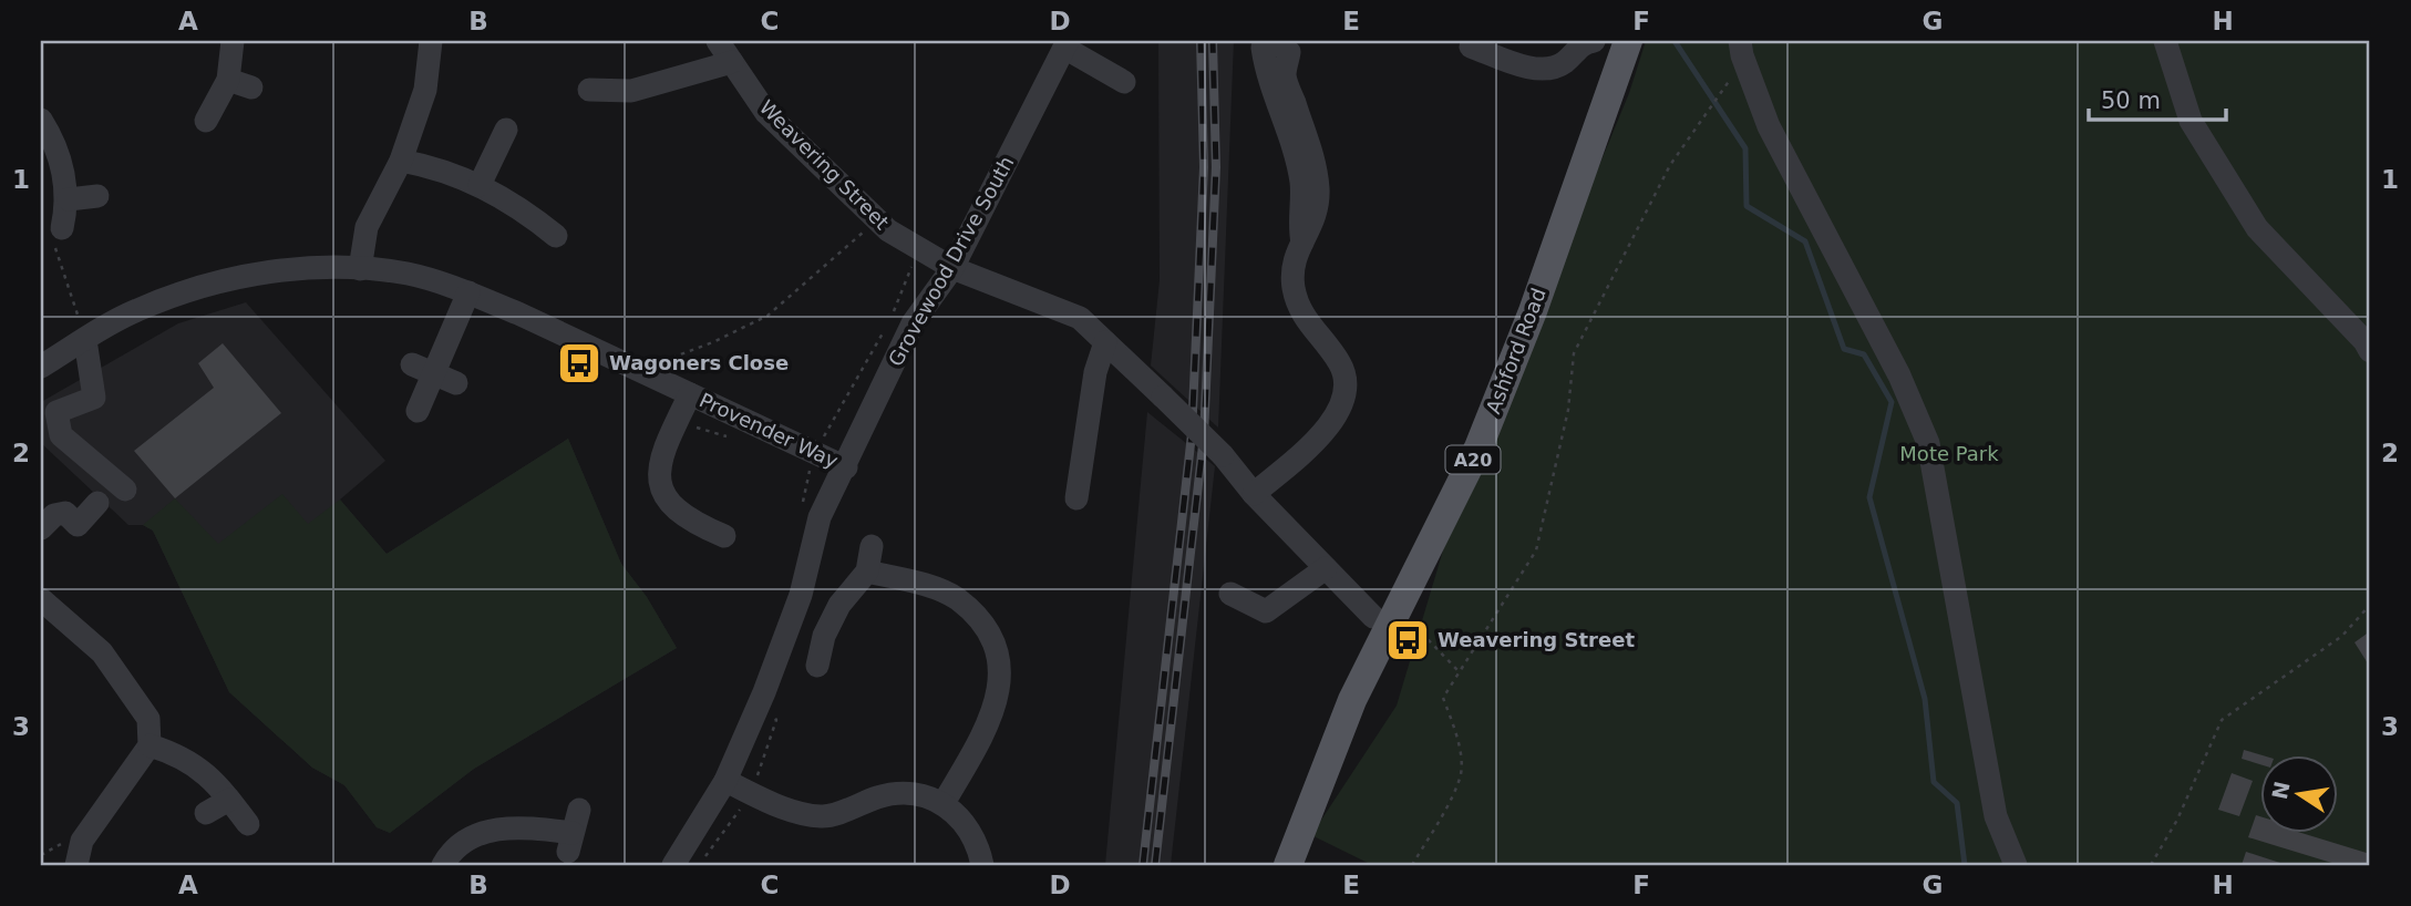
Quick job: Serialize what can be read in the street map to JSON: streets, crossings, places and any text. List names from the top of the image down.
{
  "streets": {
    "main road": ["Ashford Road", "A20"],
    "street": ["Weavering Street", "Grovewood Drive South", "Provender Way"]
  },
  "crossings": [
    ["Weavering Street", "Grovewood Drive South"],
    ["Weavering Street", "Ashford Road"],
    ["Grovewood Drive South", "Provender Way"]
  ],
  "parks": ["Mote Park"],
  "places": {
    "bus stop": ["Wagoners Close", "Weavering Street"]
  },
  "scale_bar": "50 m",
  "north": "left",
  "grid": {
    "columns": [
      "A",
      "B",
      "C",
      "D",
      "E",
      "F",
      "G",
      "H"
    ],
    "rows": ["1", "2", "3"]
  }
}
